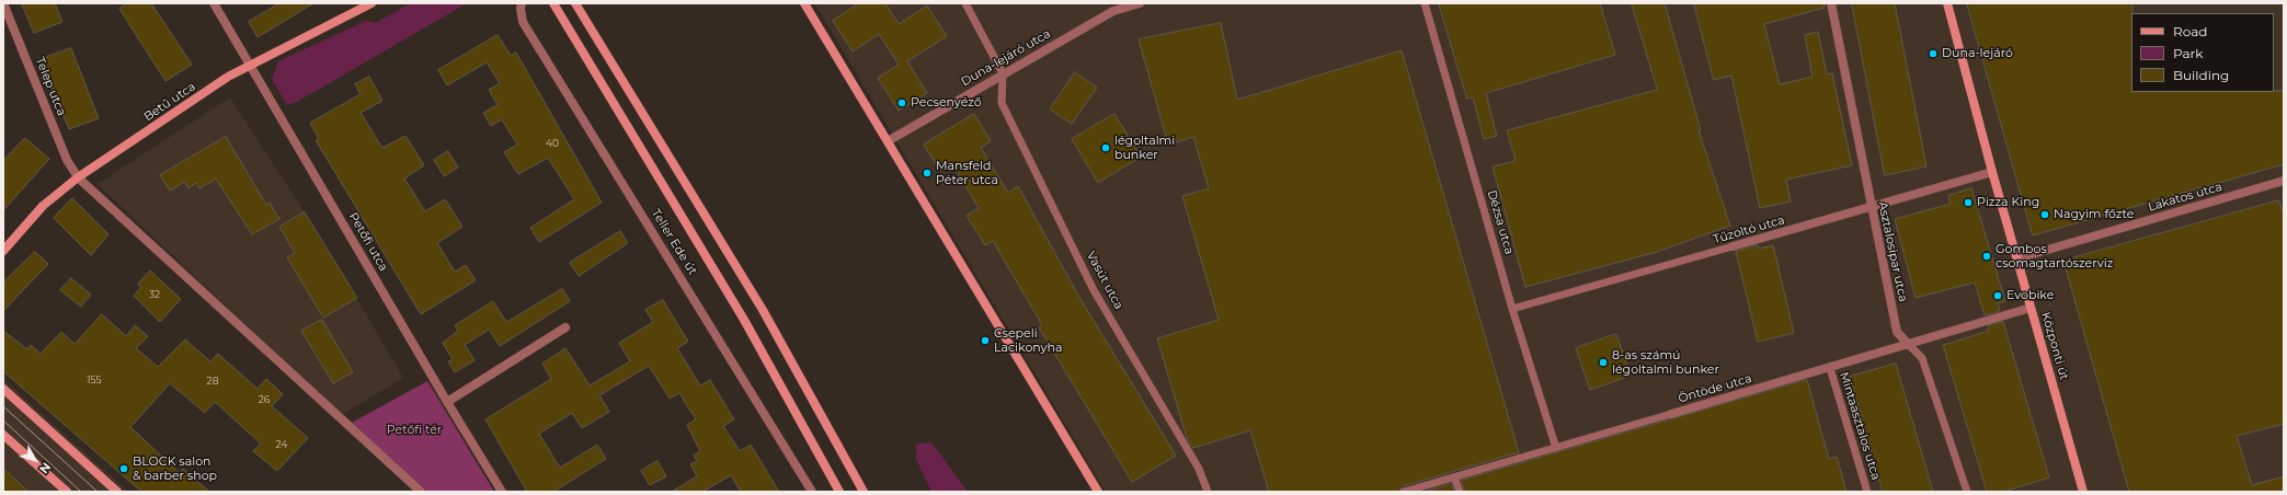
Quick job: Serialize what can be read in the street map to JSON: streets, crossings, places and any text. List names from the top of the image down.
{
  "streets": {
    "main road": ["Betű utca", "Teller Ede út", "Központi út"],
    "street": [
      "Duna-lejáró utca",
      "Telep utca",
      "Lakatos utca",
      "Tűzoltó utca",
      "Petőfi utca",
      "Asztalosipar utca",
      "Öntöde utca"
    ],
    "lane": ["Dézsa utca", "Vasút utca", "Mintaasztalos utca"]
  },
  "crossings": [
    ["Duna-lejáró utca", "Vasút utca"],
    ["Telep utca", "Betű utca"],
    ["Betű utca", "Petőfi utca"],
    ["Lakatos utca", "Központi út"],
    ["Dézsa utca", "Tűzoltó utca"],
    ["Dézsa utca", "Öntöde utca"],
    ["Tűzoltó utca", "Asztalosipar utca"],
    ["Tűzoltó utca", "Központi út"],
    ["Asztalosipar utca", "Öntöde utca"],
    ["Központi út", "Öntöde utca"],
    ["Öntöde utca", "Mintaasztalos utca"]
  ],
  "parks": ["Petőfi tér"],
  "places": [
    "Duna-lejáró",
    "Pecsenyéző",
    "légoltalmi bunker",
    "Mansfeld Péter utca",
    "Pizza King",
    "Nagyim főzte",
    "Gombos csomagtartószerviz",
    "Evobike",
    "Csepeli Lacikonyha",
    "8-as számú légoltalmi bunker",
    "BLOCK salon & barber shop"
  ],
  "house_numbers": [
    "40",
    "32",
    "155",
    "28",
    "26",
    "24"
  ],
  "legend": ["Road", "Park", "Building"],
  "north": "bottom right"
}
